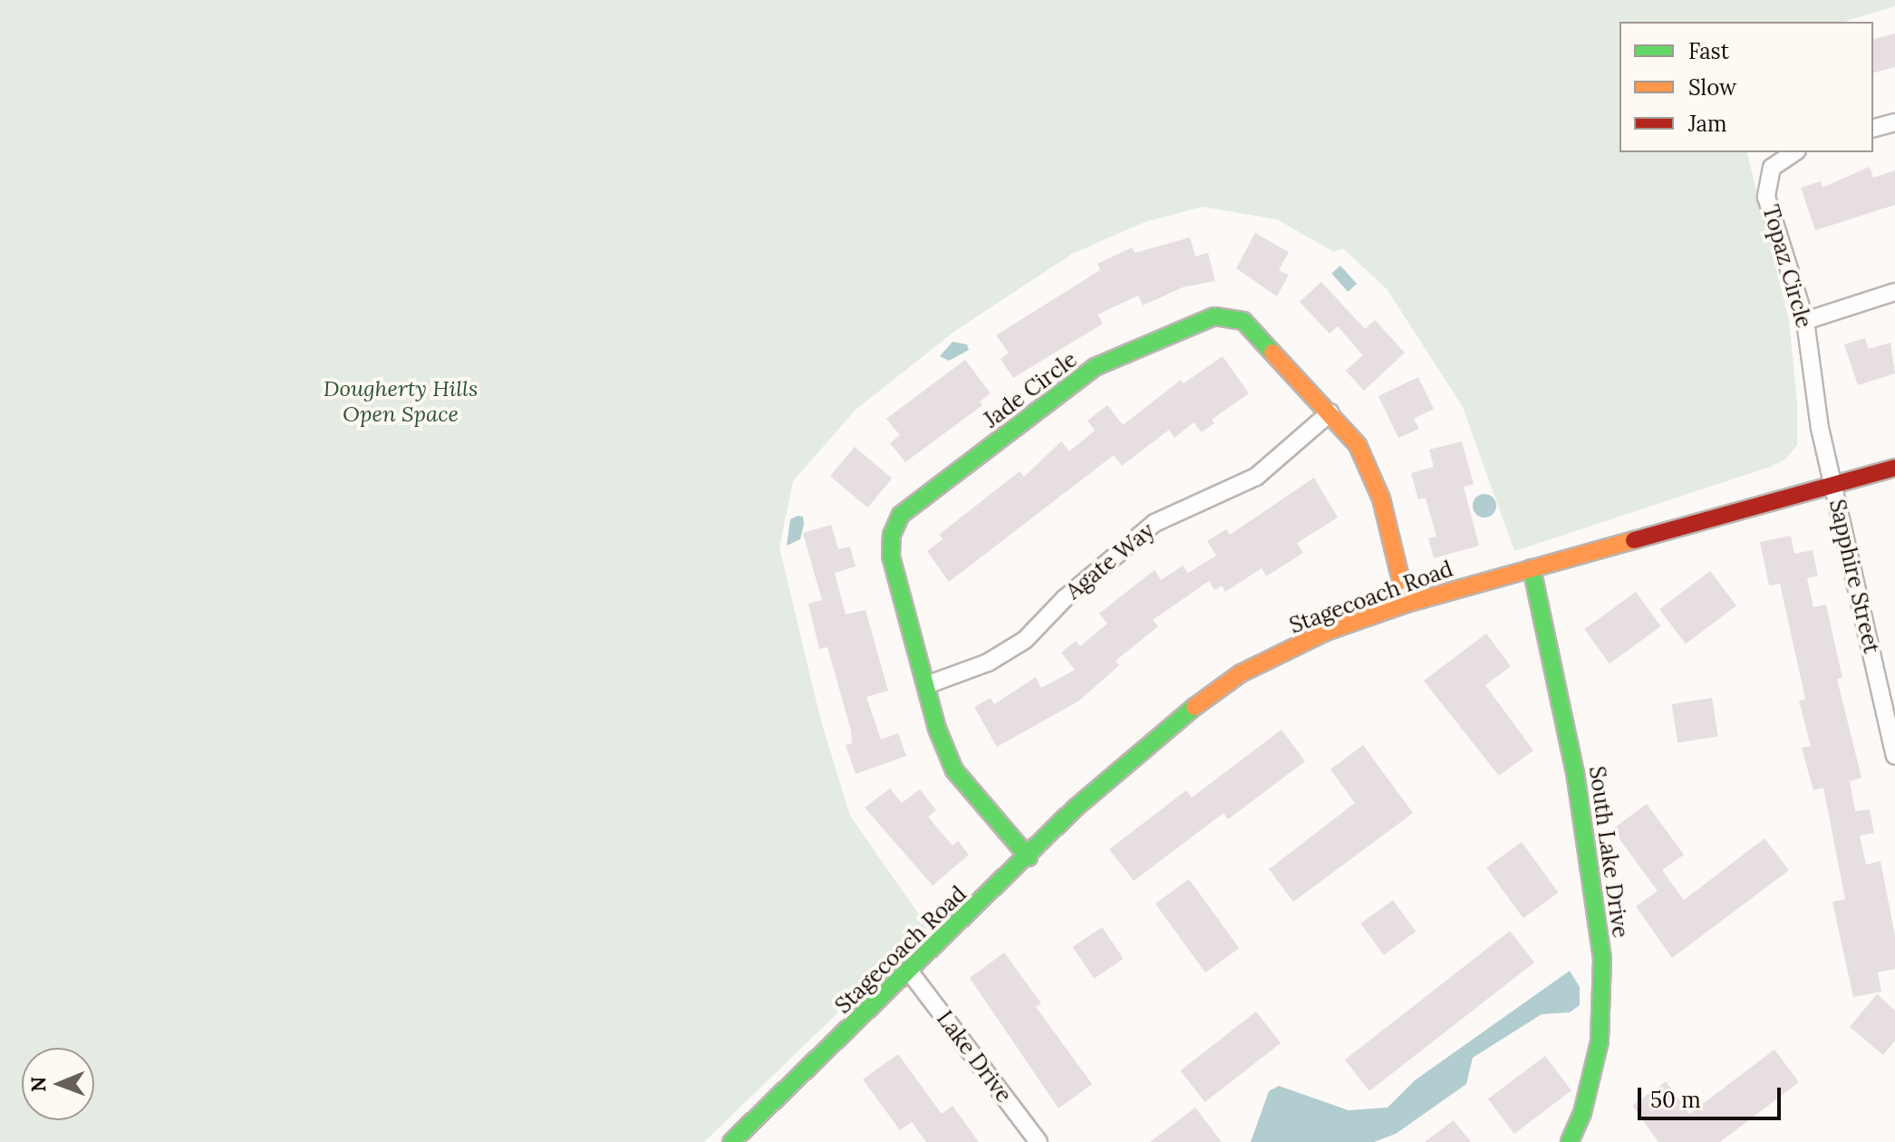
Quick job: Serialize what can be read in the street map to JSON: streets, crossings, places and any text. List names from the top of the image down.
{
  "streets": {
    "street": [
      "Topaz Circle",
      "Jade Circle",
      "Agate Way",
      "Sapphire Street",
      "Stagecoach Road",
      "South Lake Drive",
      "Lake Drive"
    ]
  },
  "crossings": [
    ["Topaz Circle", "Sapphire Street"],
    ["Topaz Circle", "Stagecoach Road"],
    ["Jade Circle", "Agate Way"],
    ["Jade Circle", "Stagecoach Road"],
    ["Sapphire Street", "Stagecoach Road"],
    ["Stagecoach Road", "South Lake Drive"],
    ["Stagecoach Road", "Lake Drive"]
  ],
  "parks": ["Dougherty Hills Open Space"],
  "legend": ["Fast", "Slow", "Jam"],
  "scale_bar": "50 m",
  "north": "left"
}
